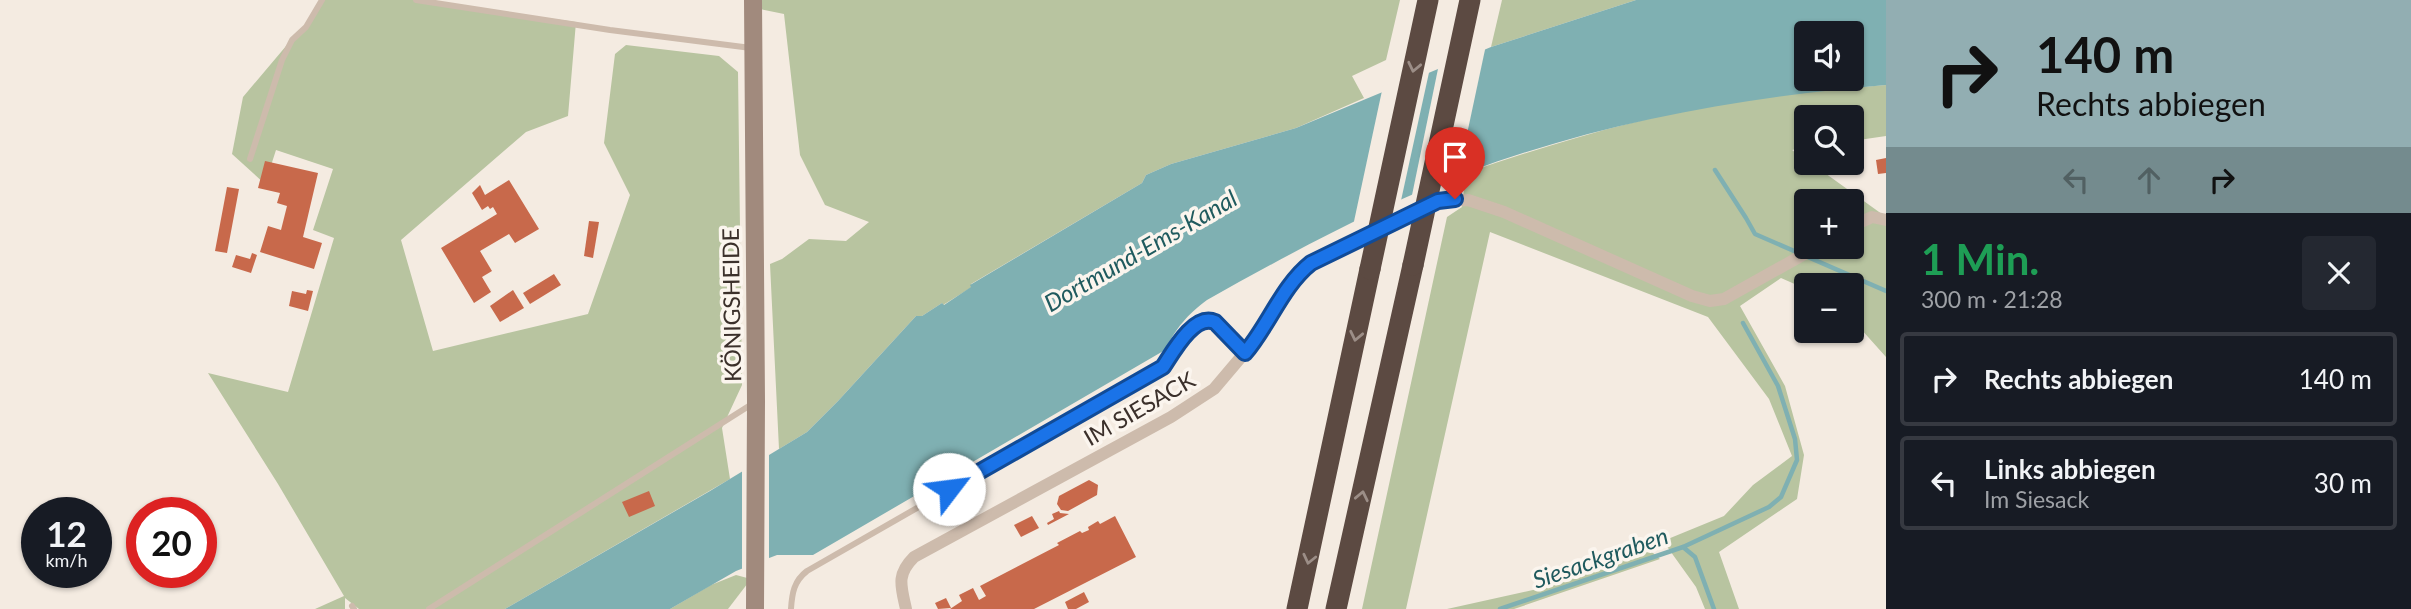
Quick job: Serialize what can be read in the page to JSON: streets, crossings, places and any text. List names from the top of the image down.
{
  "streets": {
    "main road": ["KÖNIGSHEIDE"],
    "street": ["IM SIESACK"]
  },
  "water": ["Dortmund-Ems-Kanal", "Siesackgraben"],
  "page": {
    "turn": ["140 m", "Rechts abbiegen"],
    "map_buttons": ["+", "−"],
    "heading": ["1 Min.", "300 m · 21:28"],
    "list": [
      {
        "name": "Rechts abbiegen",
        "value": "140 m"
      },
      {
        "name": "Links abbiegen",
        "note": "Im Siesack",
        "value": "30 m"
      }
    ],
    "speed": "12 km/h",
    "limit": "20"
  }
}
